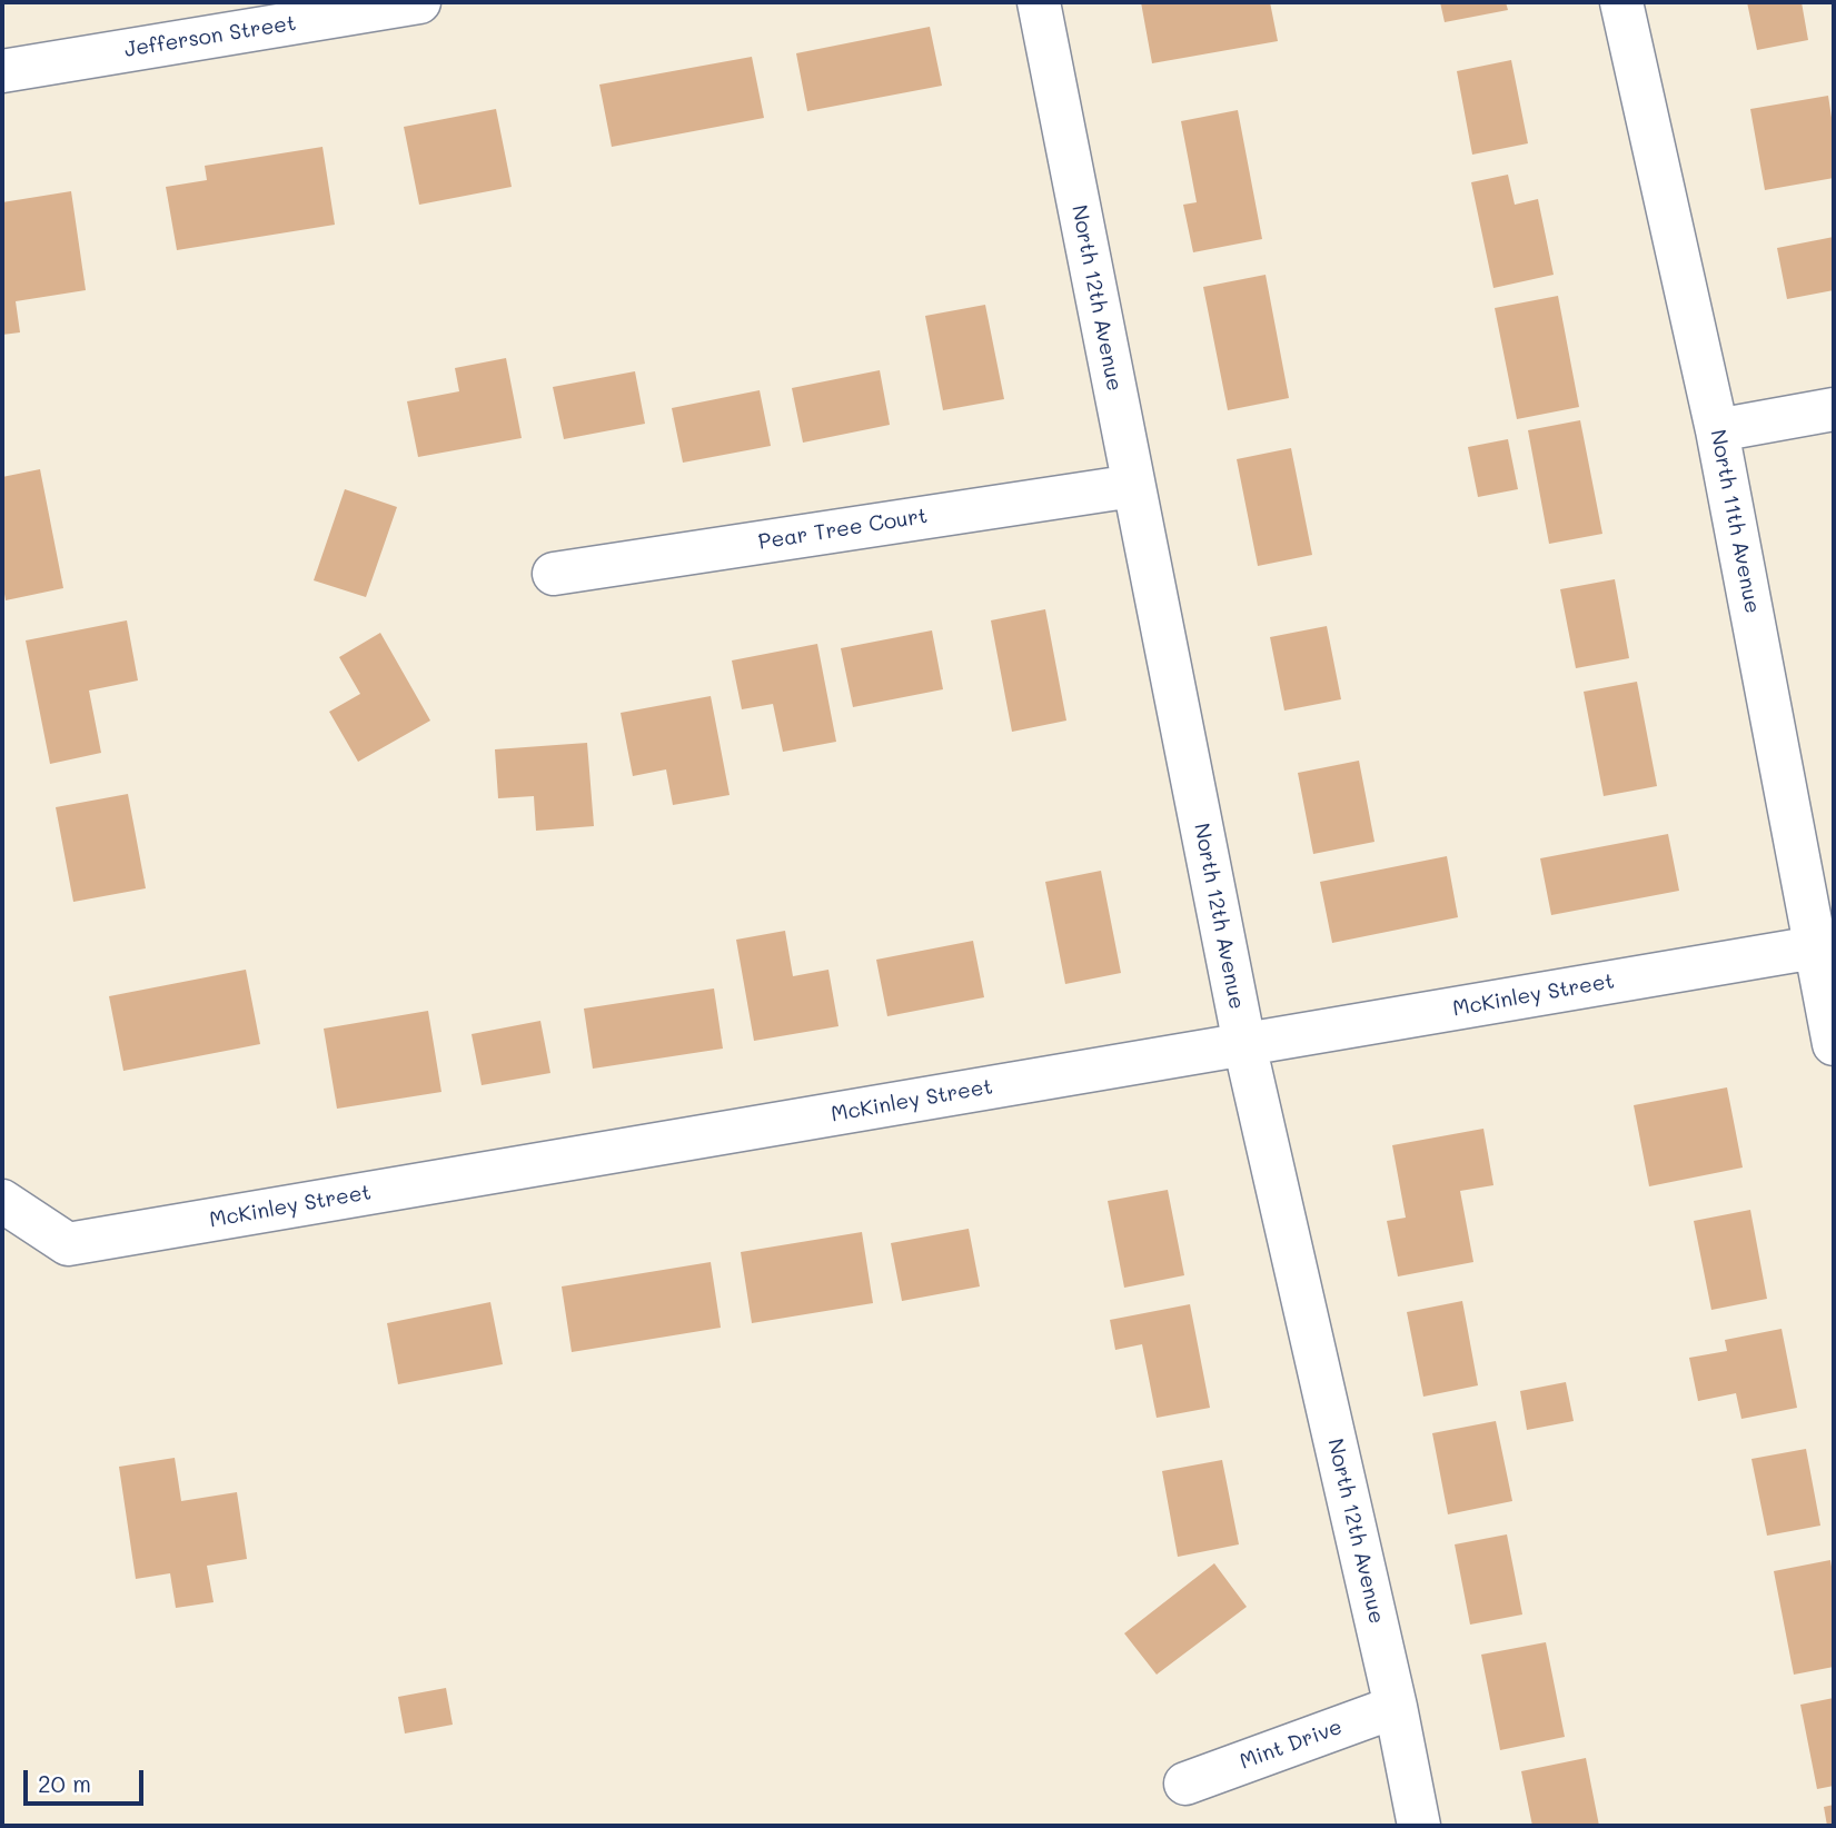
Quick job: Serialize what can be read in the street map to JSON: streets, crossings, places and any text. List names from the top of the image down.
{
  "streets": {
    "street": [
      "Jefferson Street",
      "North 12th Avenue",
      "North 11th Avenue",
      "Pear Tree Court",
      "McKinley Street",
      "Mint Drive"
    ]
  },
  "crossings": [
    ["North 12th Avenue", "Pear Tree Court"],
    ["North 12th Avenue", "McKinley Street"],
    ["North 12th Avenue", "Mint Drive"],
    ["North 11th Avenue", "McKinley Street"]
  ],
  "scale_bar": "20 m"
}
